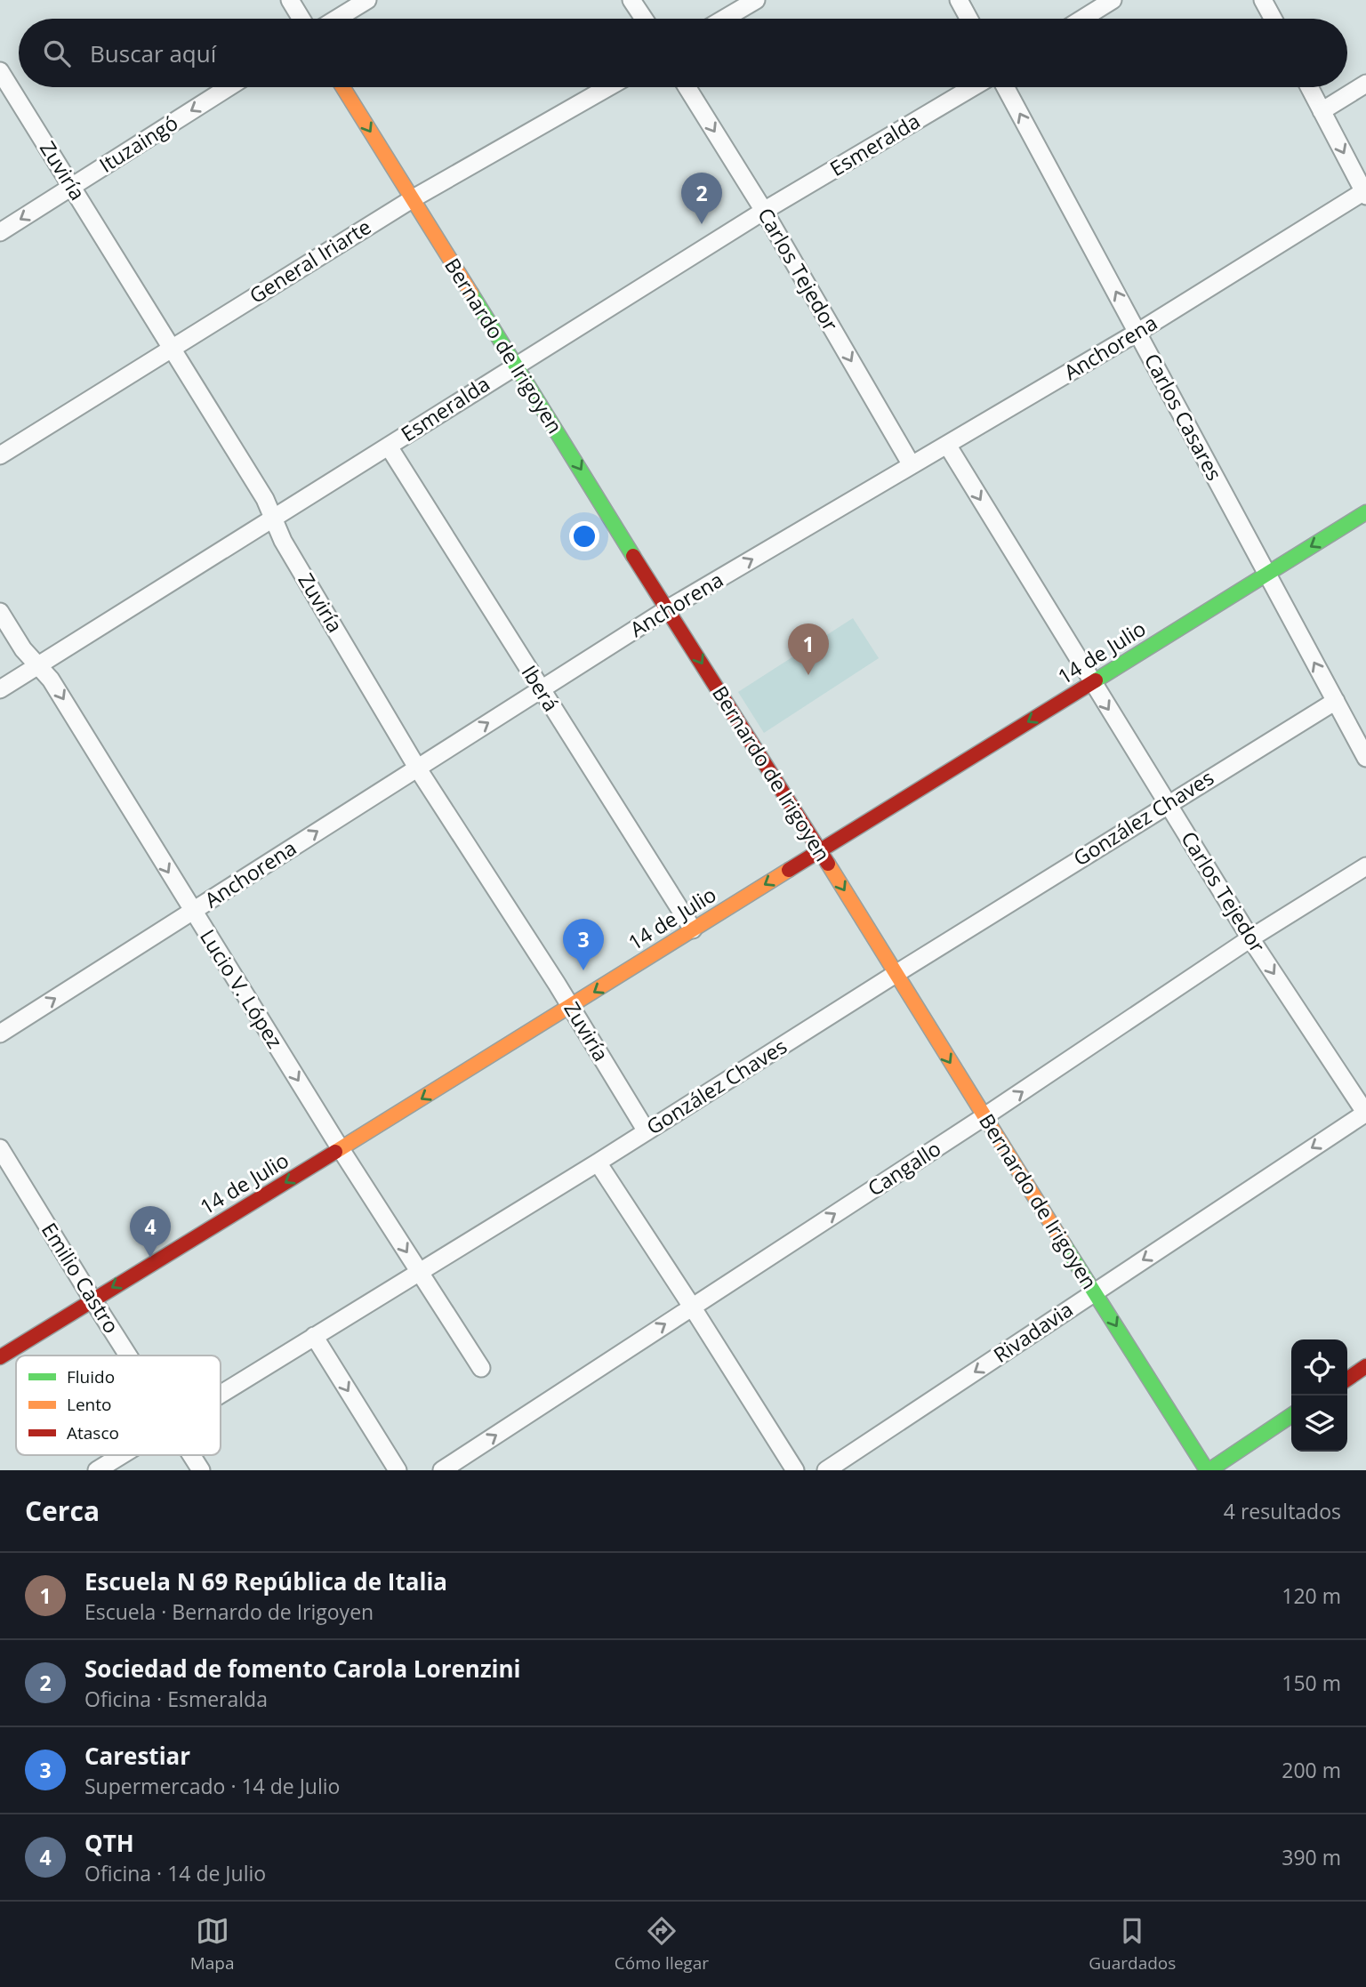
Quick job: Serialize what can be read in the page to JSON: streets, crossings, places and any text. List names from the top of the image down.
{
  "streets": {
    "street": [
      "Ituzaingó",
      "Esmeralda",
      "Zuviría",
      "General Iriarte",
      "Carlos Tejedor",
      "Bernardo de Irigoyen",
      "Anchorena",
      "Carlos Casares",
      "14 de Julio",
      "Iberá",
      "González Chaves",
      "Lucio V. López",
      "Cangallo",
      "Emilio Castro",
      "Rivadavia"
    ]
  },
  "crossings": [
    ["Ituzaingó", "Zuviría"],
    ["Esmeralda", "Zuviría"],
    ["Esmeralda", "Carlos Tejedor"],
    ["Esmeralda", "Bernardo de Irigoyen"],
    ["Esmeralda", "Iberá"],
    ["Esmeralda", "Lucio V. López"],
    ["Zuviría", "General Iriarte"],
    ["Zuviría", "Anchorena"],
    ["Zuviría", "14 de Julio"],
    ["Zuviría", "González Chaves"],
    ["General Iriarte", "Bernardo de Irigoyen"],
    ["Carlos Tejedor", "Anchorena"],
    ["Carlos Tejedor", "14 de Julio"],
    ["Carlos Tejedor", "González Chaves"],
    ["Carlos Tejedor", "Cangallo"],
    ["Carlos Tejedor", "Rivadavia"],
    ["Bernardo de Irigoyen", "Anchorena"],
    ["Bernardo de Irigoyen", "14 de Julio"],
    ["Bernardo de Irigoyen", "González Chaves"],
    ["Bernardo de Irigoyen", "Cangallo"],
    ["Bernardo de Irigoyen", "Rivadavia"],
    ["Anchorena", "Carlos Casares"],
    ["Anchorena", "Iberá"],
    ["Anchorena", "Lucio V. López"],
    ["Carlos Casares", "14 de Julio"],
    ["Carlos Casares", "González Chaves"],
    ["14 de Julio", "Iberá"],
    ["14 de Julio", "Lucio V. López"],
    ["14 de Julio", "Emilio Castro"],
    ["González Chaves", "Lucio V. López"]
  ],
  "one_way": [
    "Ituzaingó",
    "Carlos Tejedor",
    "Bernardo de Irigoyen",
    "Anchorena",
    "Carlos Casares",
    "14 de Julio",
    "Lucio V. López",
    "Cangallo",
    "Rivadavia"
  ],
  "legend": ["Fluido", "Lento", "Atasco"],
  "page": {
    "search": "Buscar aquí",
    "pins": [
      "2",
      "1",
      "3",
      "4"
    ],
    "heading": ["Cerca", "4 resultados"],
    "list": [
      {
        "mark": "1",
        "name": "Escuela N 69 República de Italia",
        "note": "Escuela · Bernardo de Irigoyen",
        "value": "120 m"
      },
      {
        "mark": "2",
        "name": "Sociedad de fomento Carola Lorenzini",
        "note": "Oficina · Esmeralda",
        "value": "150 m"
      },
      {
        "mark": "3",
        "name": "Carestiar",
        "note": "Supermercado · 14 de Julio",
        "value": "200 m"
      },
      {
        "mark": "4",
        "name": "QTH",
        "note": "Oficina · 14 de Julio",
        "value": "390 m"
      }
    ],
    "nav": ["Mapa", "Cómo llegar", "Guardados"]
  }
}
